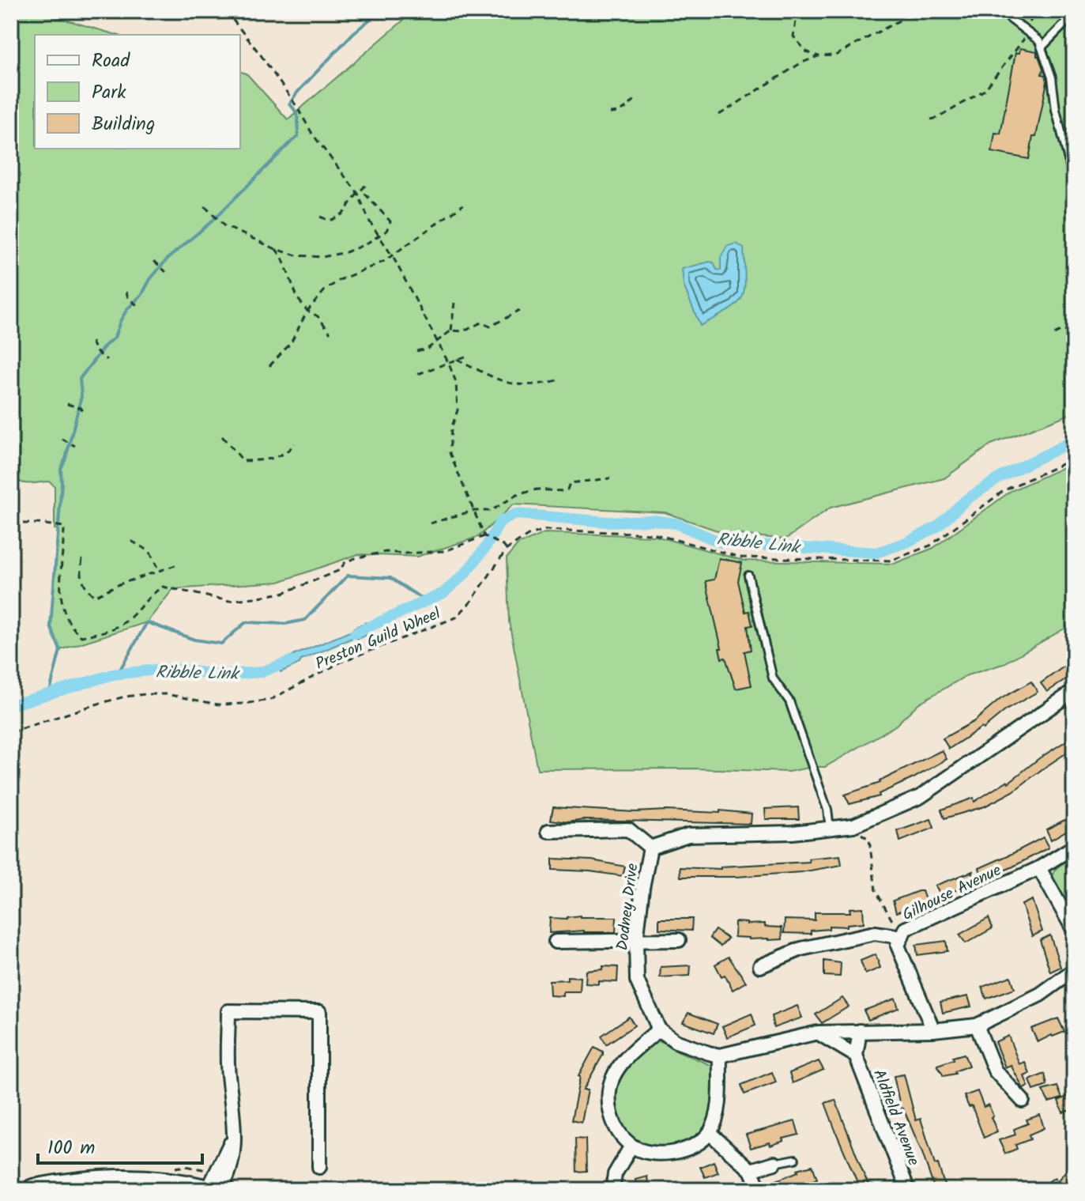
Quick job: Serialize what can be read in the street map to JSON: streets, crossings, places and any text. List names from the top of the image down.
{
  "streets": {
    "street": ["Gilhouse Avenue", "Dodney Drive", "Aldfield Avenue"],
    "path": ["Preston Guild Wheel"]
  },
  "water": ["Ribble Link"],
  "legend": ["Road", "Park", "Building"],
  "scale_bar": "100 m"
}
